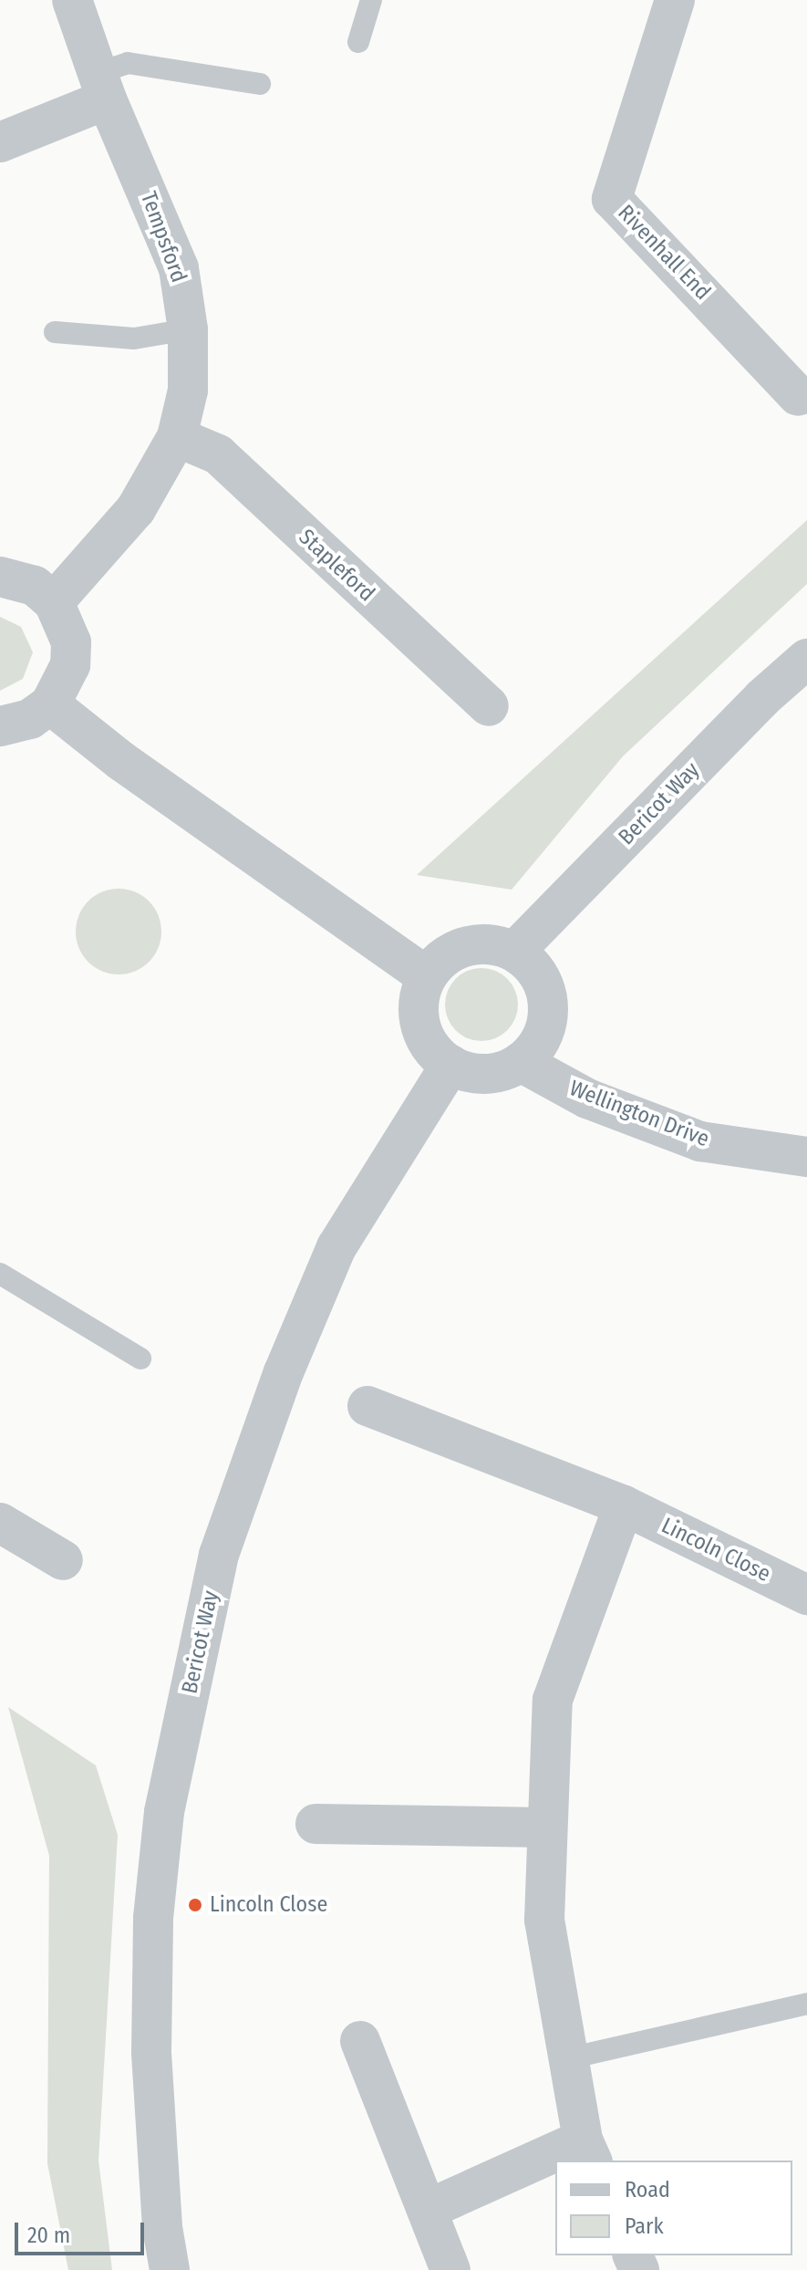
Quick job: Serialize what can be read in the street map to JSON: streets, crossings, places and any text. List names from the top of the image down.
{
  "streets": {
    "street": [
      "Tempsford",
      "Rivenhall End",
      "Stapleford",
      "Bericot Way",
      "Wellington Drive",
      "Lincoln Close"
    ]
  },
  "crossings": [
    ["Tempsford", "Stapleford"],
    ["Bericot Way", "Wellington Drive"]
  ],
  "places": ["Lincoln Close"],
  "legend": ["Road", "Park"],
  "scale_bar": "20 m"
}
